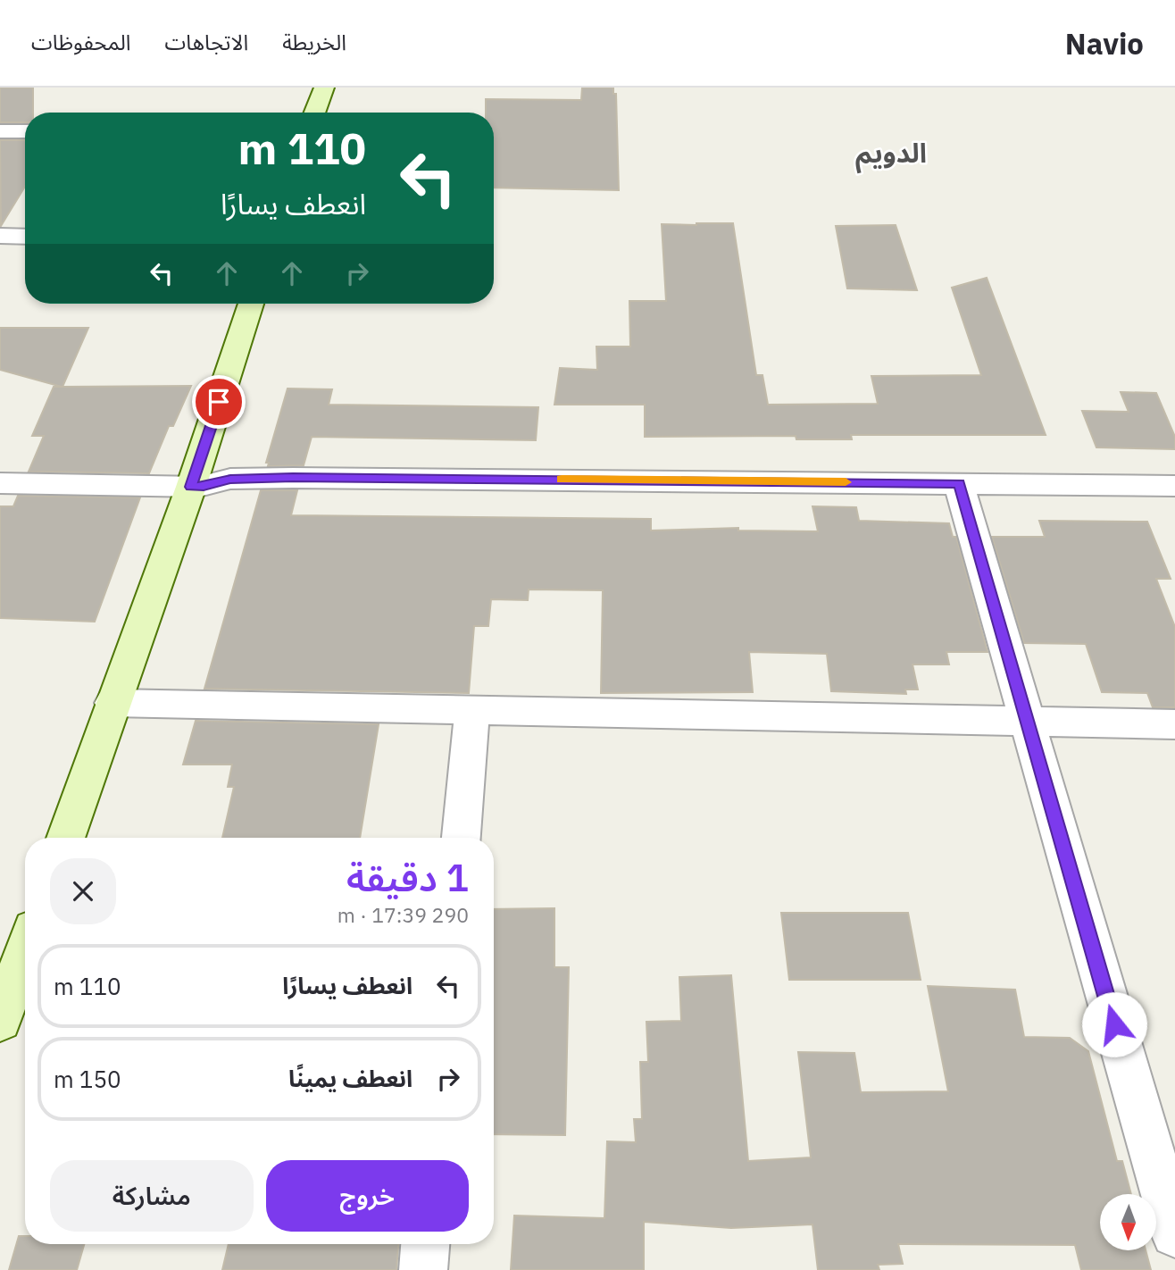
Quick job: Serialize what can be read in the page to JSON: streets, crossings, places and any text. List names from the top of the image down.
{
  "districts": ["الدويم"],
  "north": "bottom",
  "page": {
    "header": "Navio",
    "nav": ["الخريطة", "الاتجاهات", "المحفوظات"],
    "turn": ["110 m", "انعطف يسارًا"],
    "heading": ["1 دقيقة", "290 m · 17:39"],
    "list": [
      {
        "name": "انعطف يسارًا",
        "value": "110 m"
      },
      {
        "name": "انعطف يمينًا",
        "value": "150 m"
      }
    ],
    "buttons": ["خروج", "مشاركة"]
  }
}
